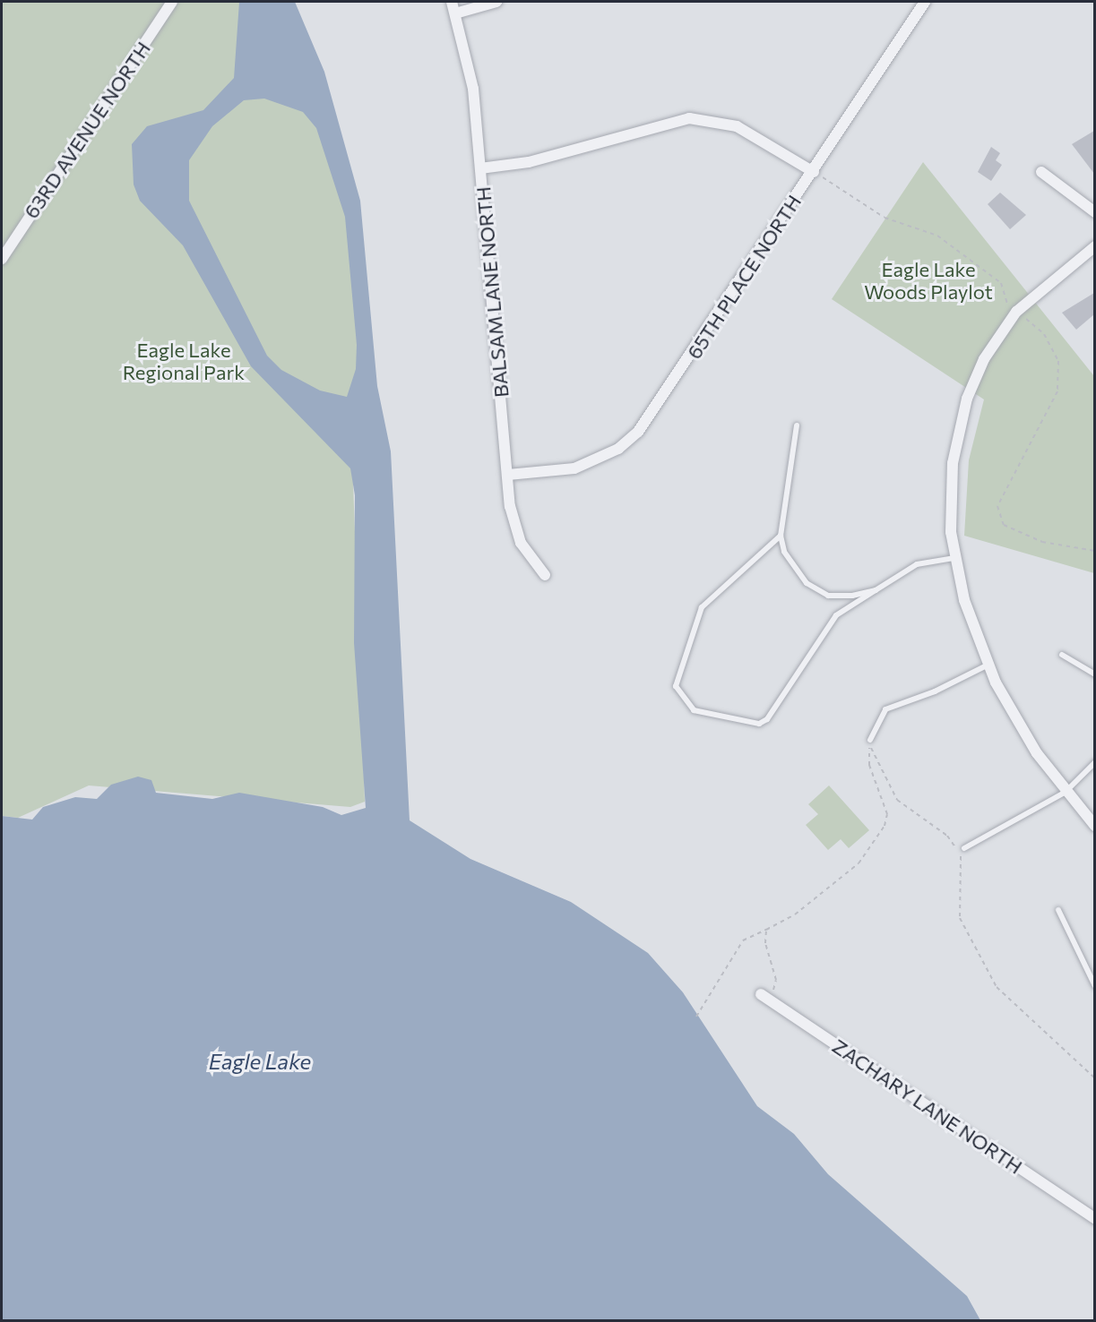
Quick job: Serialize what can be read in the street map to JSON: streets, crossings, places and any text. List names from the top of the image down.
{
  "streets": {
    "street": [
      "63RD AVENUE NORTH",
      "65TH PLACE NORTH",
      "BALSAM LANE NORTH",
      "ZACHARY LANE NORTH"
    ]
  },
  "crossings": [
    ["65TH PLACE NORTH", "BALSAM LANE NORTH"]
  ],
  "water": ["Eagle Lake"],
  "parks": ["Eagle Lake Woods Playlot", "Eagle Lake Regional Park"]
}
